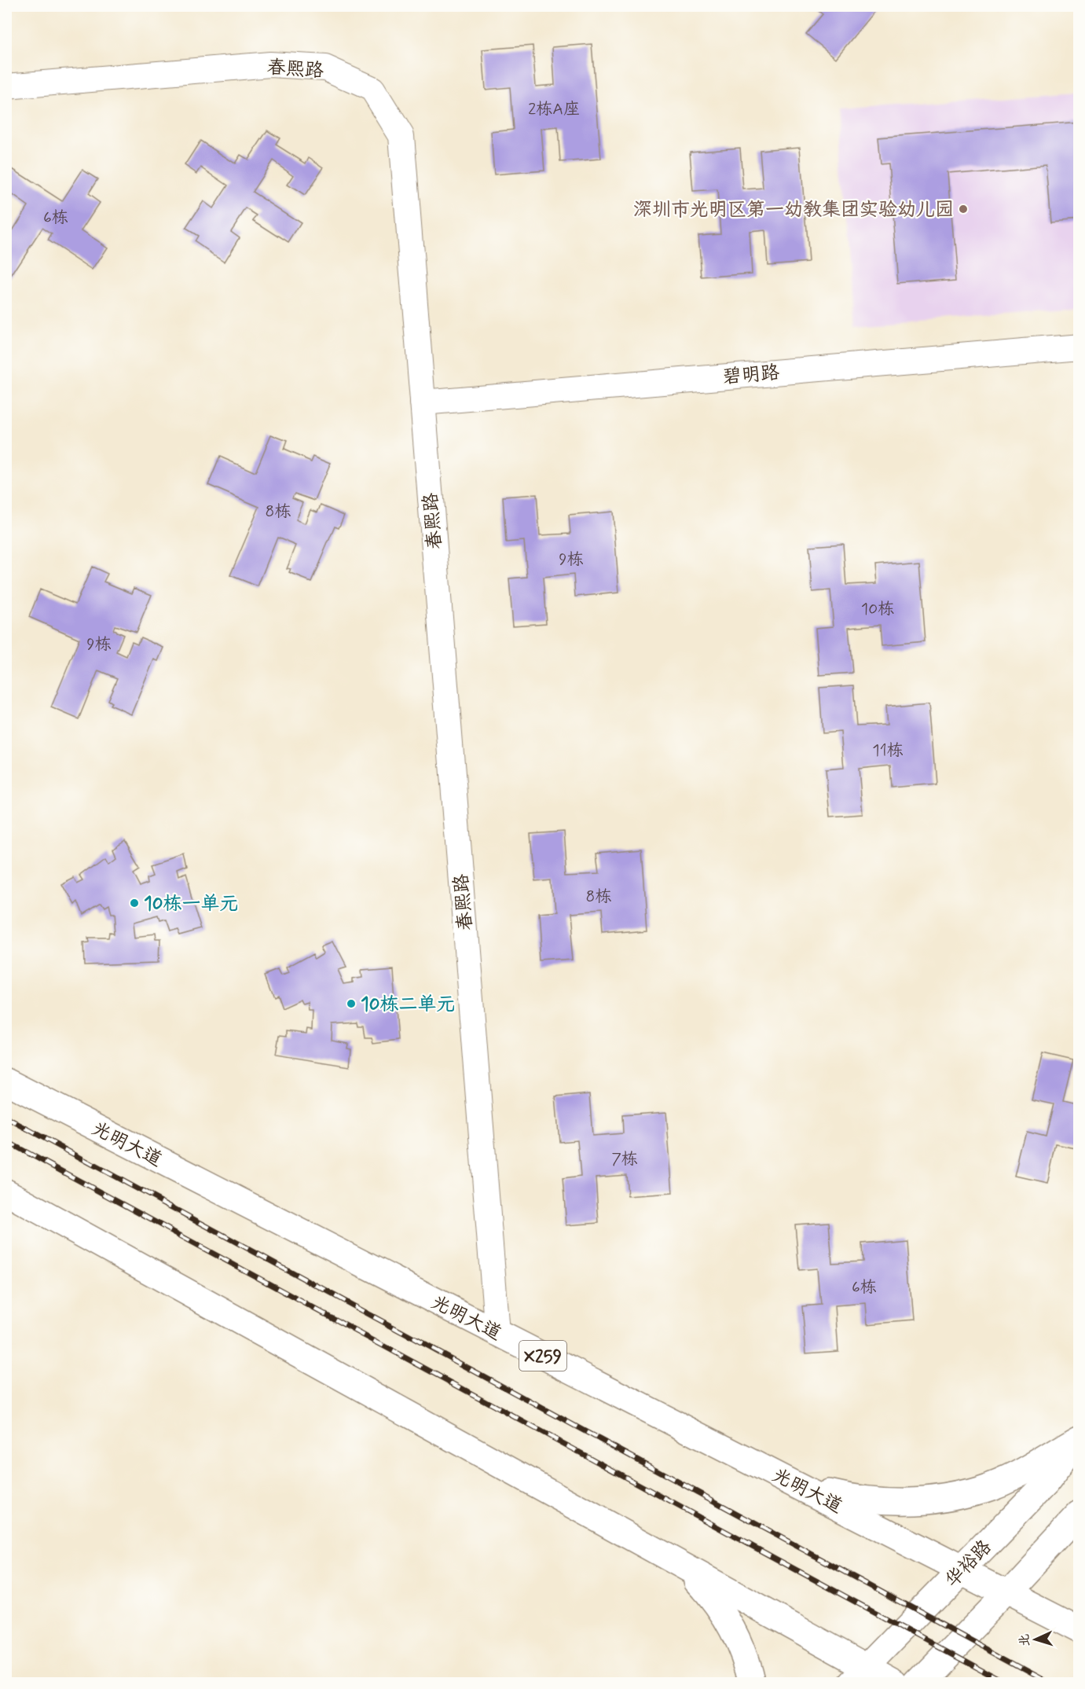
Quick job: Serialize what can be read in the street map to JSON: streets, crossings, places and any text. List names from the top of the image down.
{
  "streets": {
    "main road": ["光明大道", "X259", "华裕路"],
    "street": ["春熙路", "碧明路"]
  },
  "crossings": [
    ["春熙路", "碧明路"],
    ["春熙路", "光明大道"],
    ["光明大道", "华裕路"]
  ],
  "places": ["深圳市光明区第一幼教集团实验幼儿园", "10栋一单元", "10栋二单元"],
  "house_numbers": [
    "2栋A座",
    "6栋",
    "8栋",
    "9栋",
    "10栋",
    "9栋",
    "11栋",
    "8栋",
    "7栋",
    "6栋"
  ],
  "north": "left"
}
